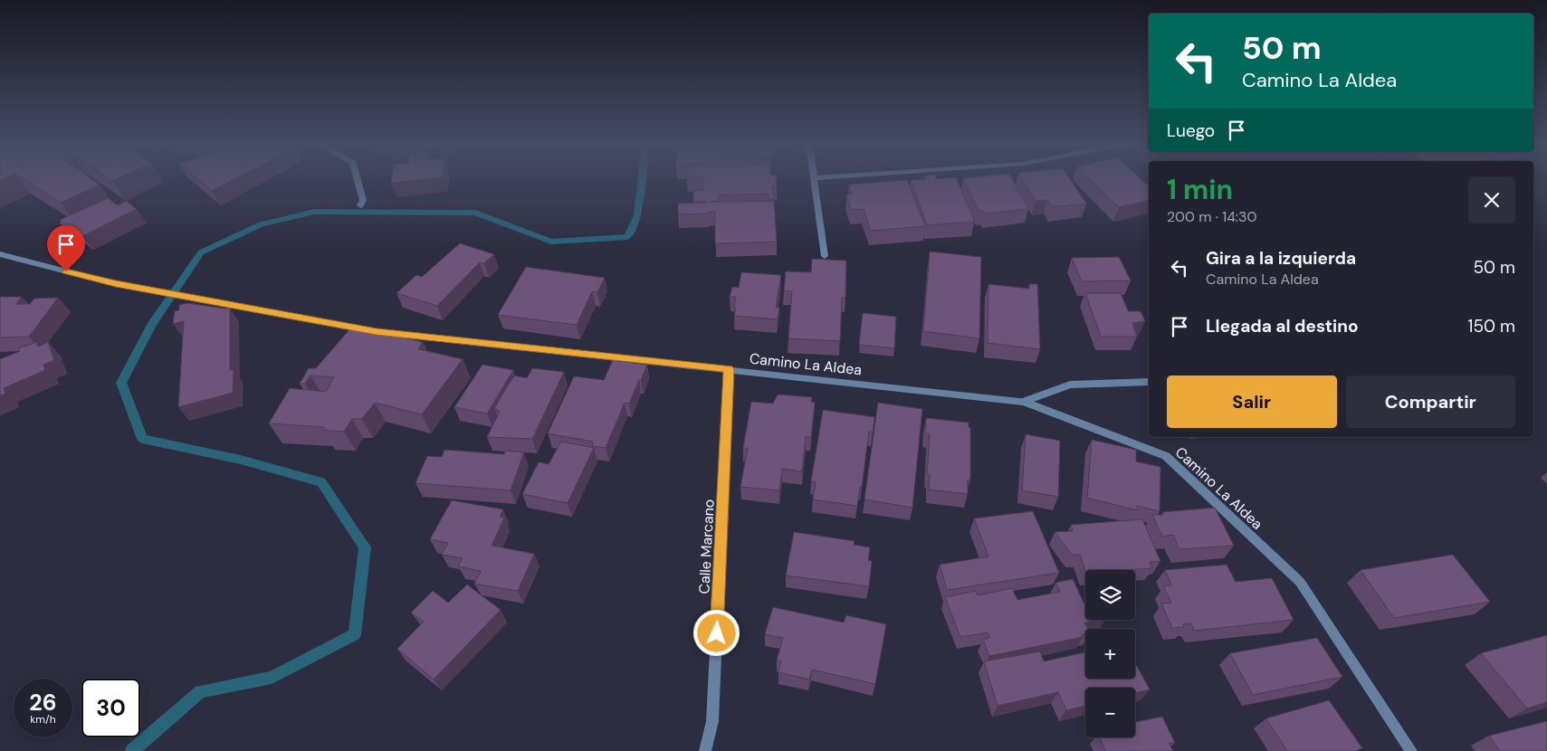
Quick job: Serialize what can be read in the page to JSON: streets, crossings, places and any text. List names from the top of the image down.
{
  "streets": {
    "street": ["Camino La Aldea", "Calle Marcano"]
  },
  "crossings": [
    ["Camino La Aldea", "Calle Marcano"]
  ],
  "page": {
    "turn": ["50 m", "Camino La Aldea"],
    "then": "Luego",
    "heading": ["1 min", "200 m · 14:30"],
    "list": [
      {
        "name": "Gira a la izquierda",
        "note": "Camino La Aldea",
        "value": "50 m"
      },
      {
        "name": "Llegada al destino",
        "value": "150 m"
      }
    ],
    "buttons": ["Salir", "Compartir"],
    "map_buttons": ["+", "−"],
    "speed": "26 km/h",
    "limit": "30"
  }
}
